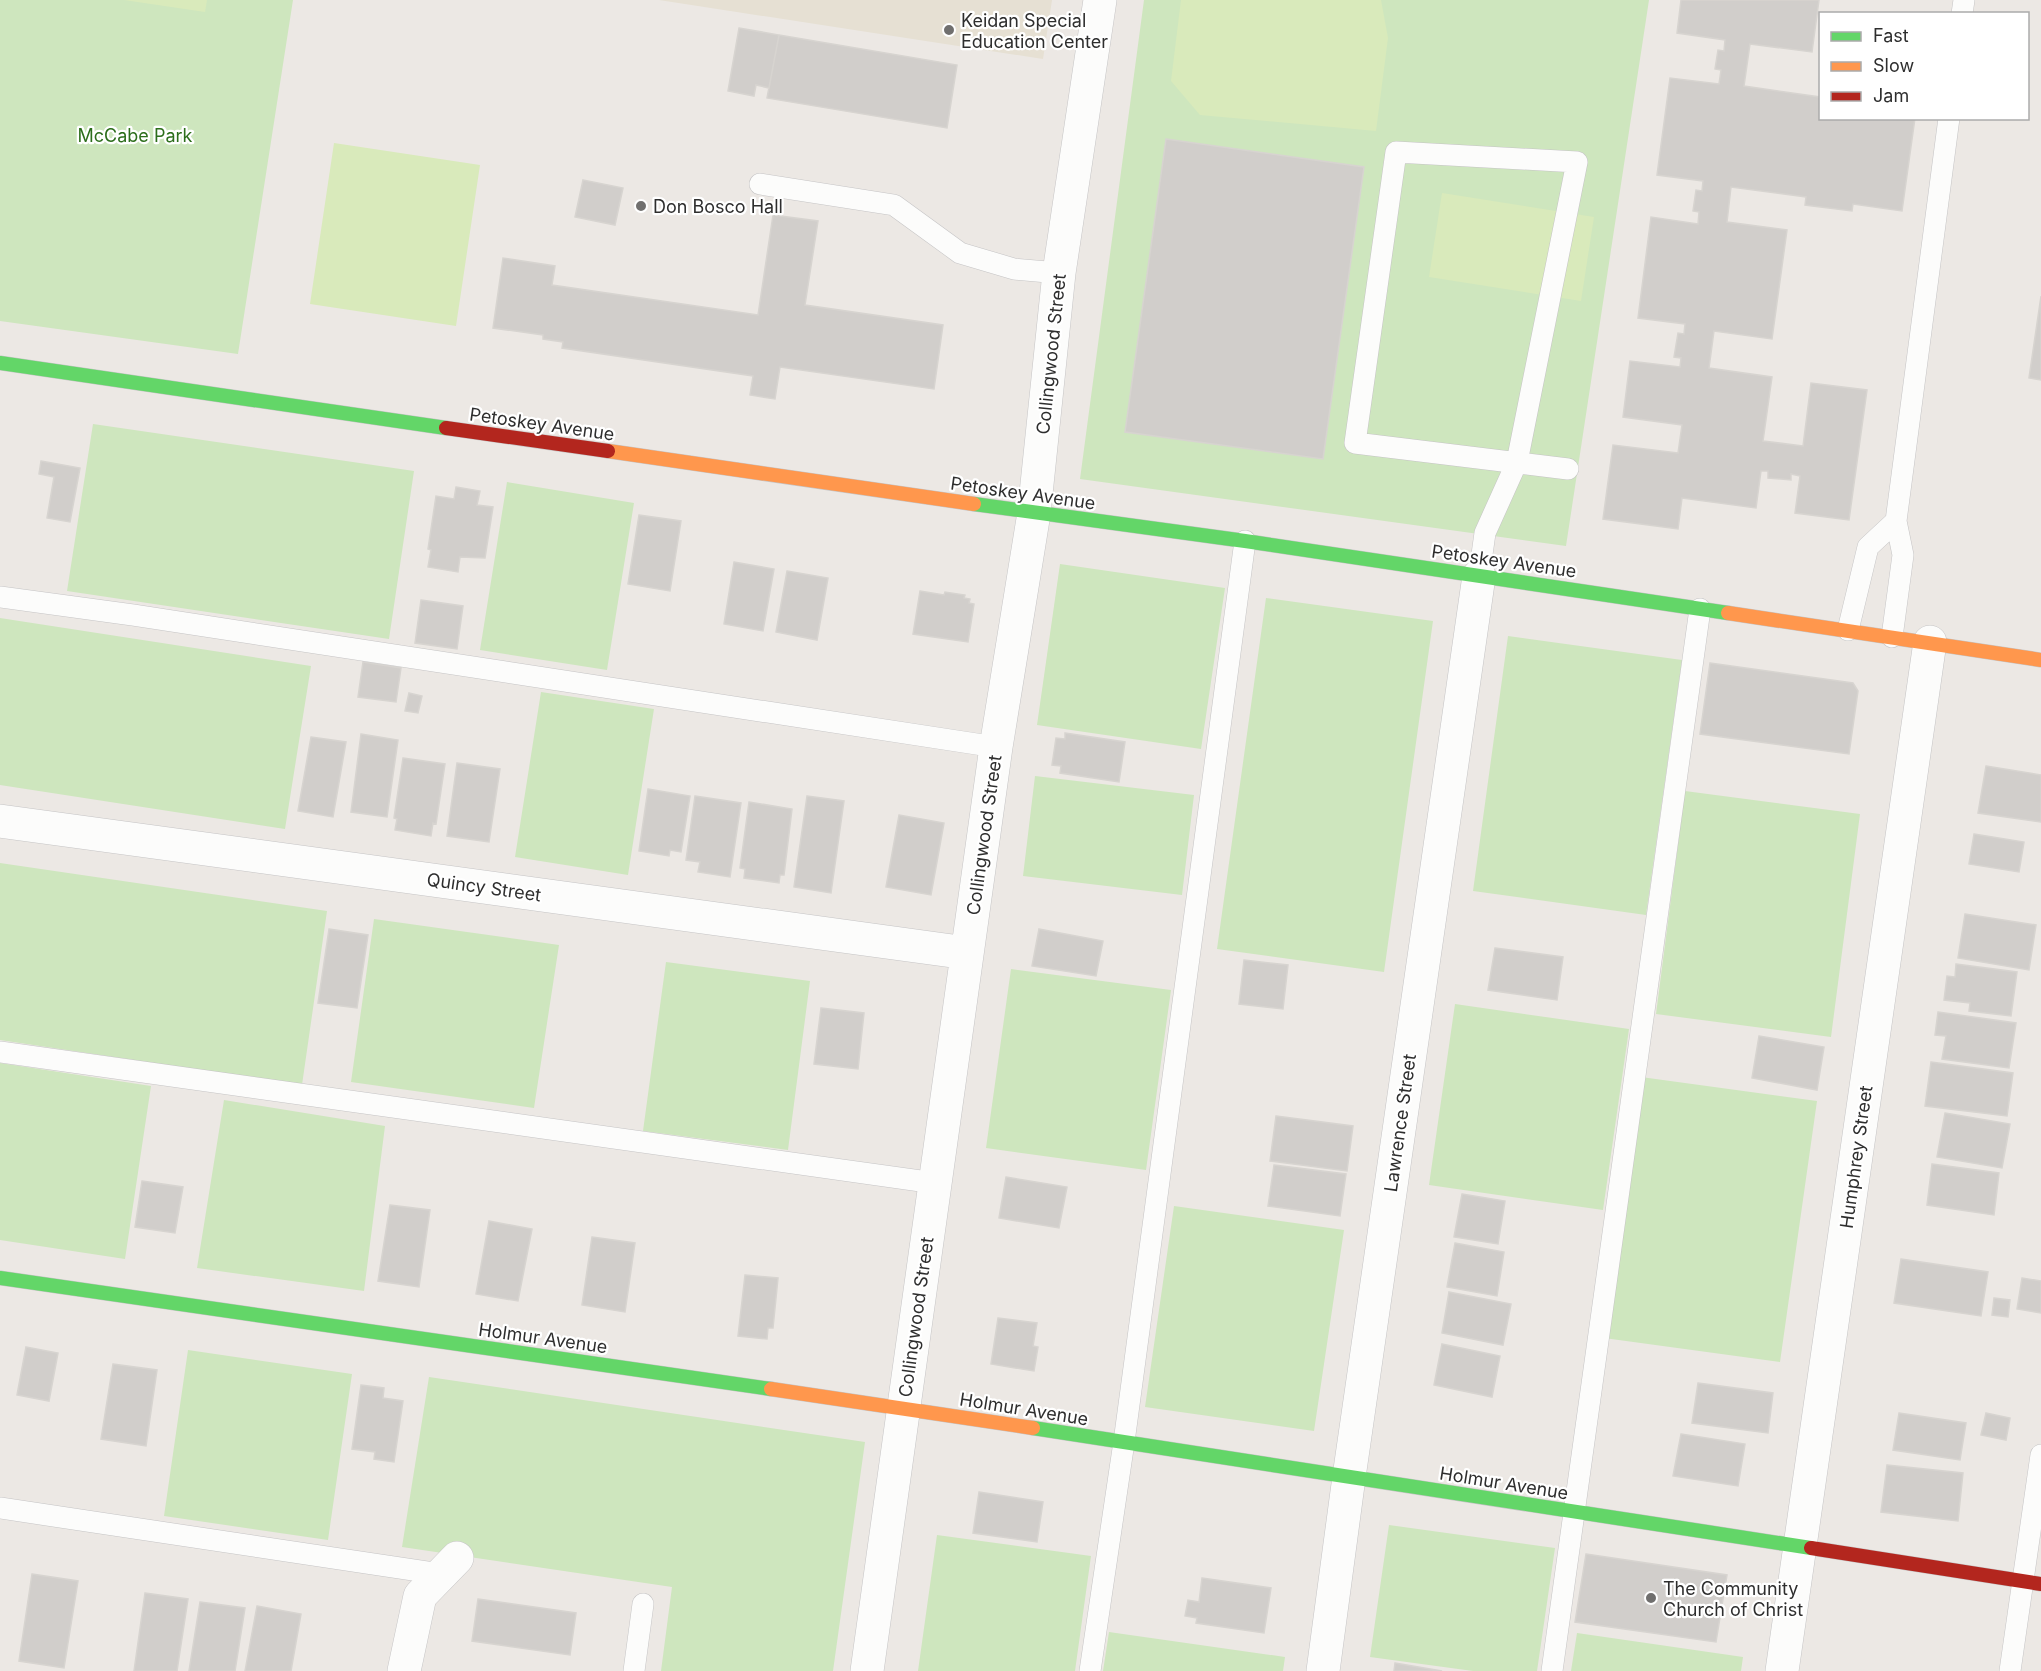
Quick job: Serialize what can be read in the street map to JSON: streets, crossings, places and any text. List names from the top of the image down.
{
  "streets": {
    "street": [
      "Collingwood Street",
      "Petoskey Avenue",
      "Quincy Street",
      "Lawrence Street",
      "Humphrey Street",
      "Holmur Avenue"
    ]
  },
  "crossings": [
    ["Collingwood Street", "Petoskey Avenue"],
    ["Collingwood Street", "Quincy Street"],
    ["Collingwood Street", "Holmur Avenue"],
    ["Petoskey Avenue", "Lawrence Street"],
    ["Petoskey Avenue", "Humphrey Street"],
    ["Lawrence Street", "Holmur Avenue"],
    ["Humphrey Street", "Holmur Avenue"]
  ],
  "parks": ["McCabe Park"],
  "places": ["Keidan Special Education Center", "Don Bosco Hall", "The Community Church of Christ"],
  "legend": ["Fast", "Slow", "Jam"]
}
